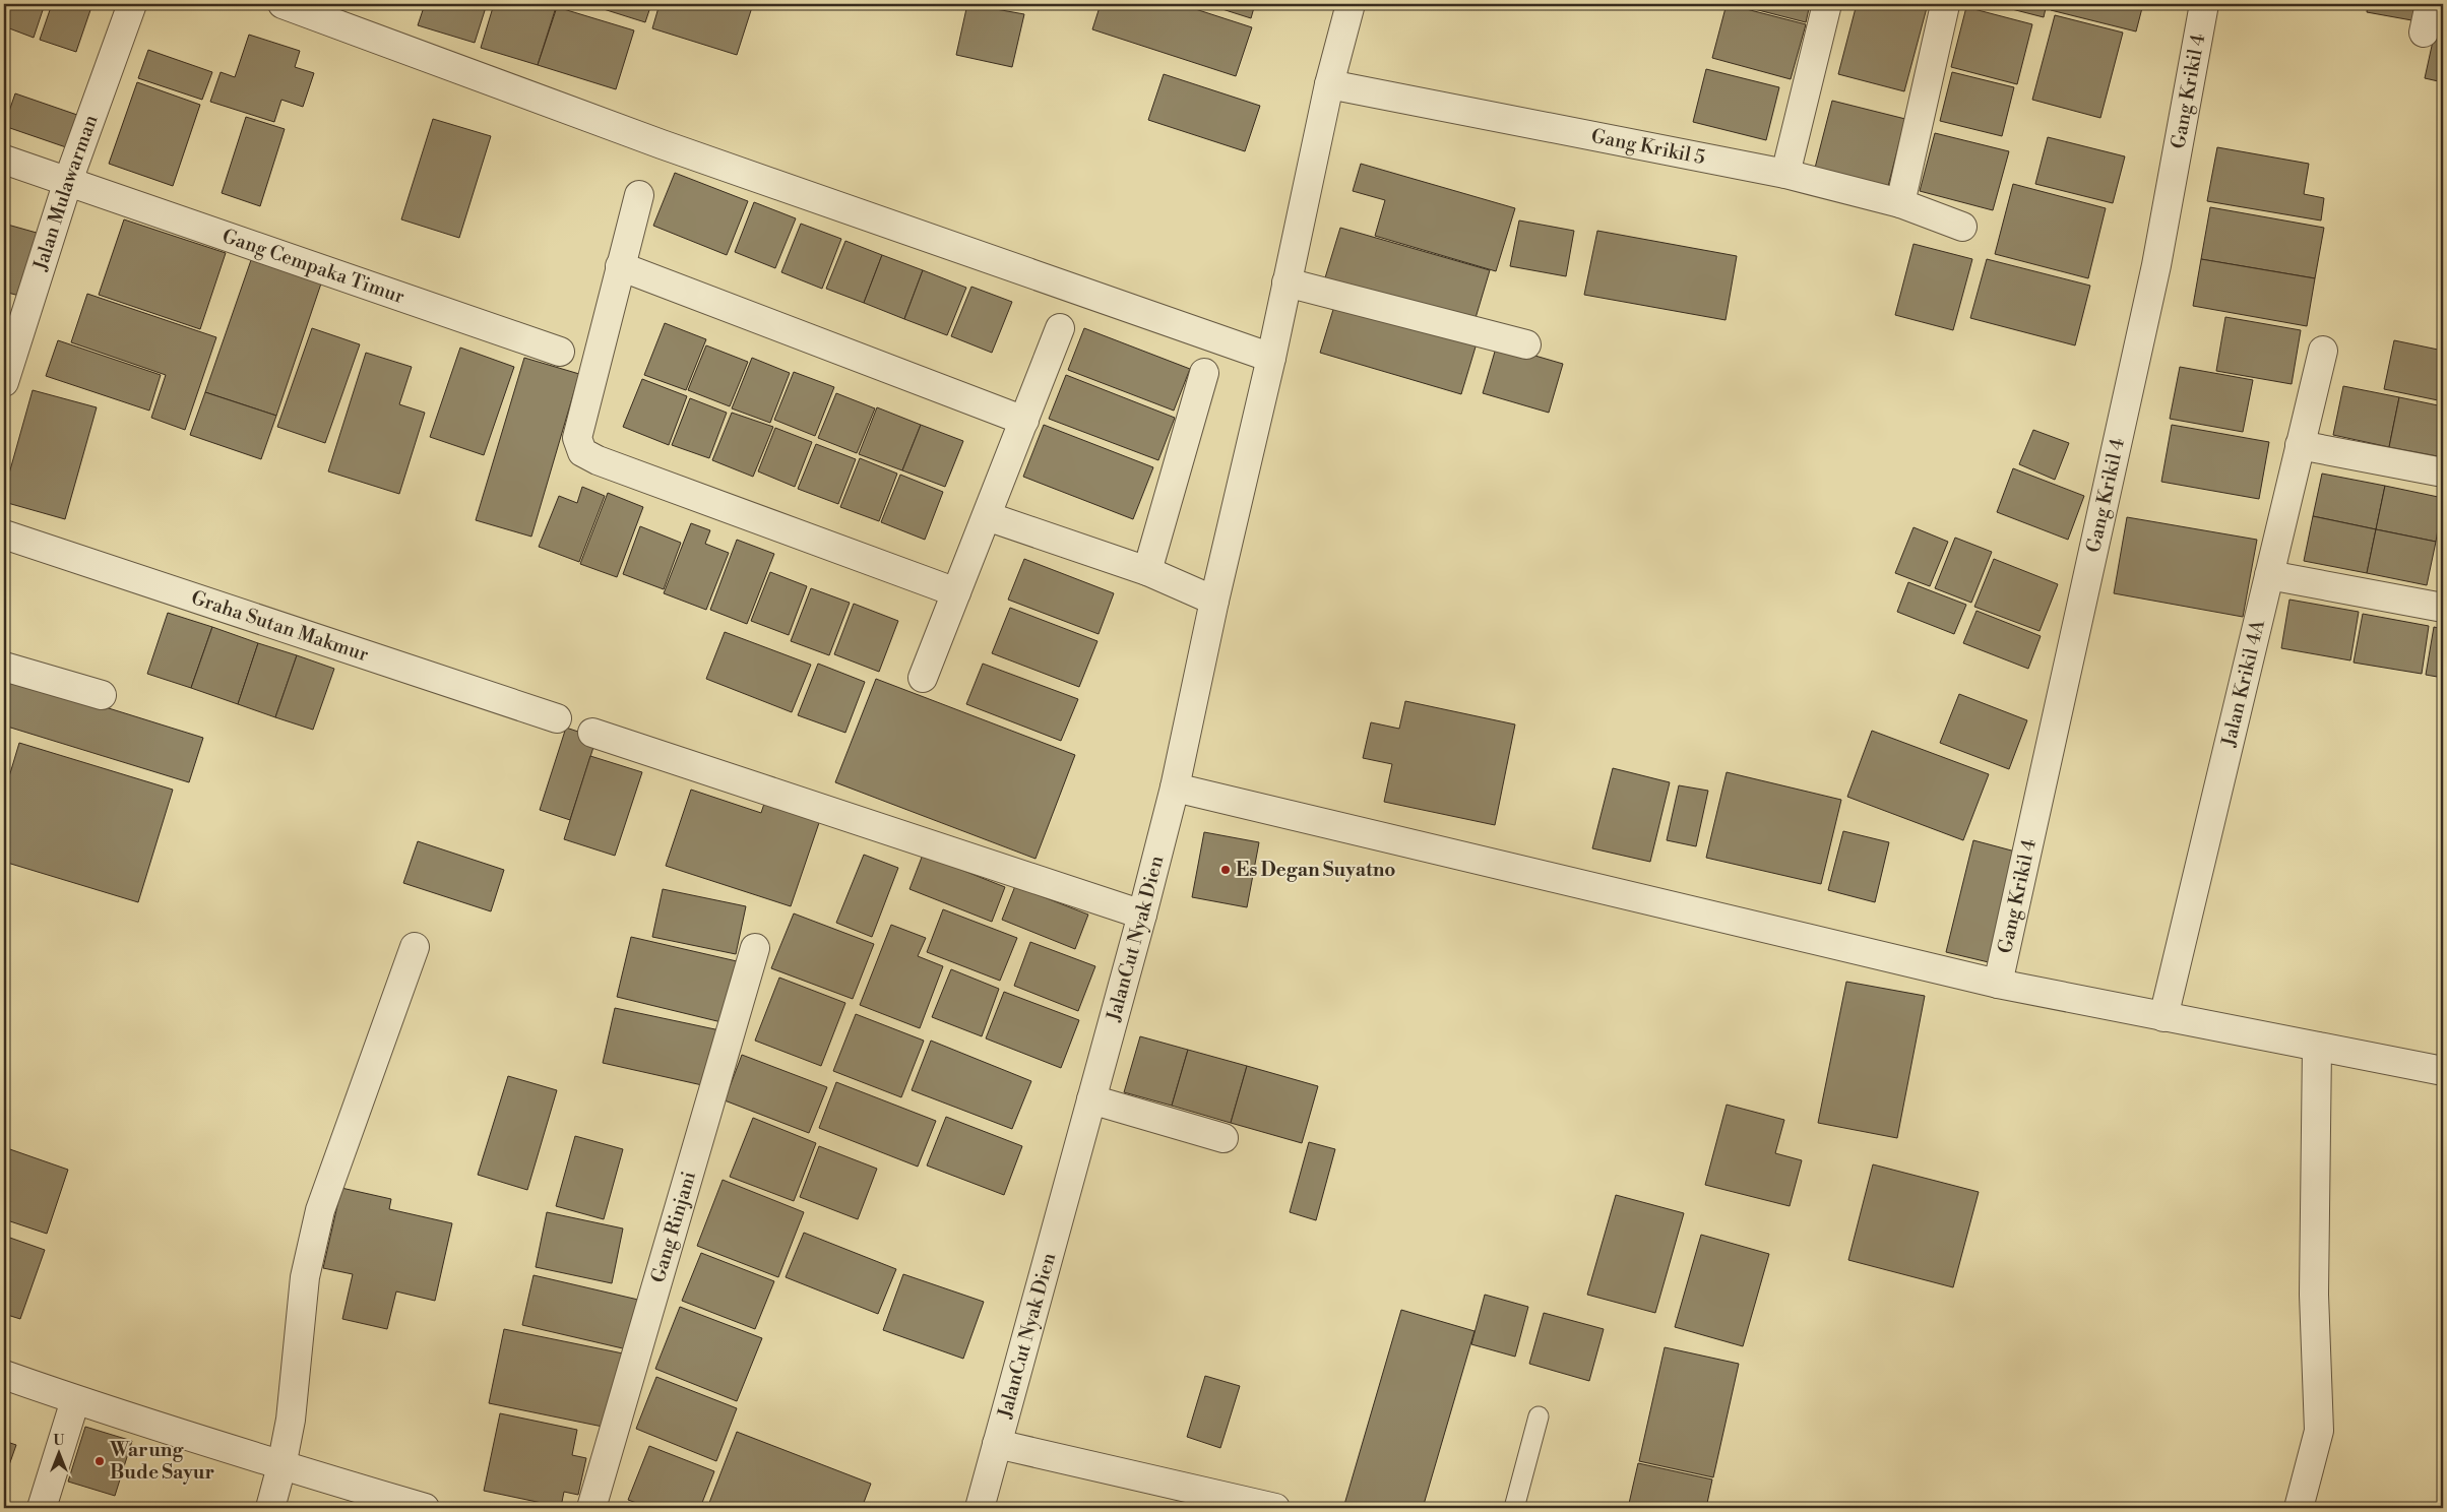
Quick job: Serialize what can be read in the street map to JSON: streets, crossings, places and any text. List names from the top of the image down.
{
  "streets": {
    "street": [
      "Gang Krikil 4",
      "Gang Krikil 5",
      "Jalan Mulawarman",
      "Gang Cempaka Timur",
      "Graha Sutan Makmur",
      "Jalan Krikil 4A",
      "JalanCut Nyak Dien",
      "Gang Rinjani"
    ]
  },
  "crossings": [
    ["Gang Krikil 5", "JalanCut Nyak Dien"],
    ["Jalan Mulawarman", "Gang Cempaka Timur"]
  ],
  "places": ["Es Degan Suyatno", "Warung Bude Sayur"],
  "north": "top"
}
